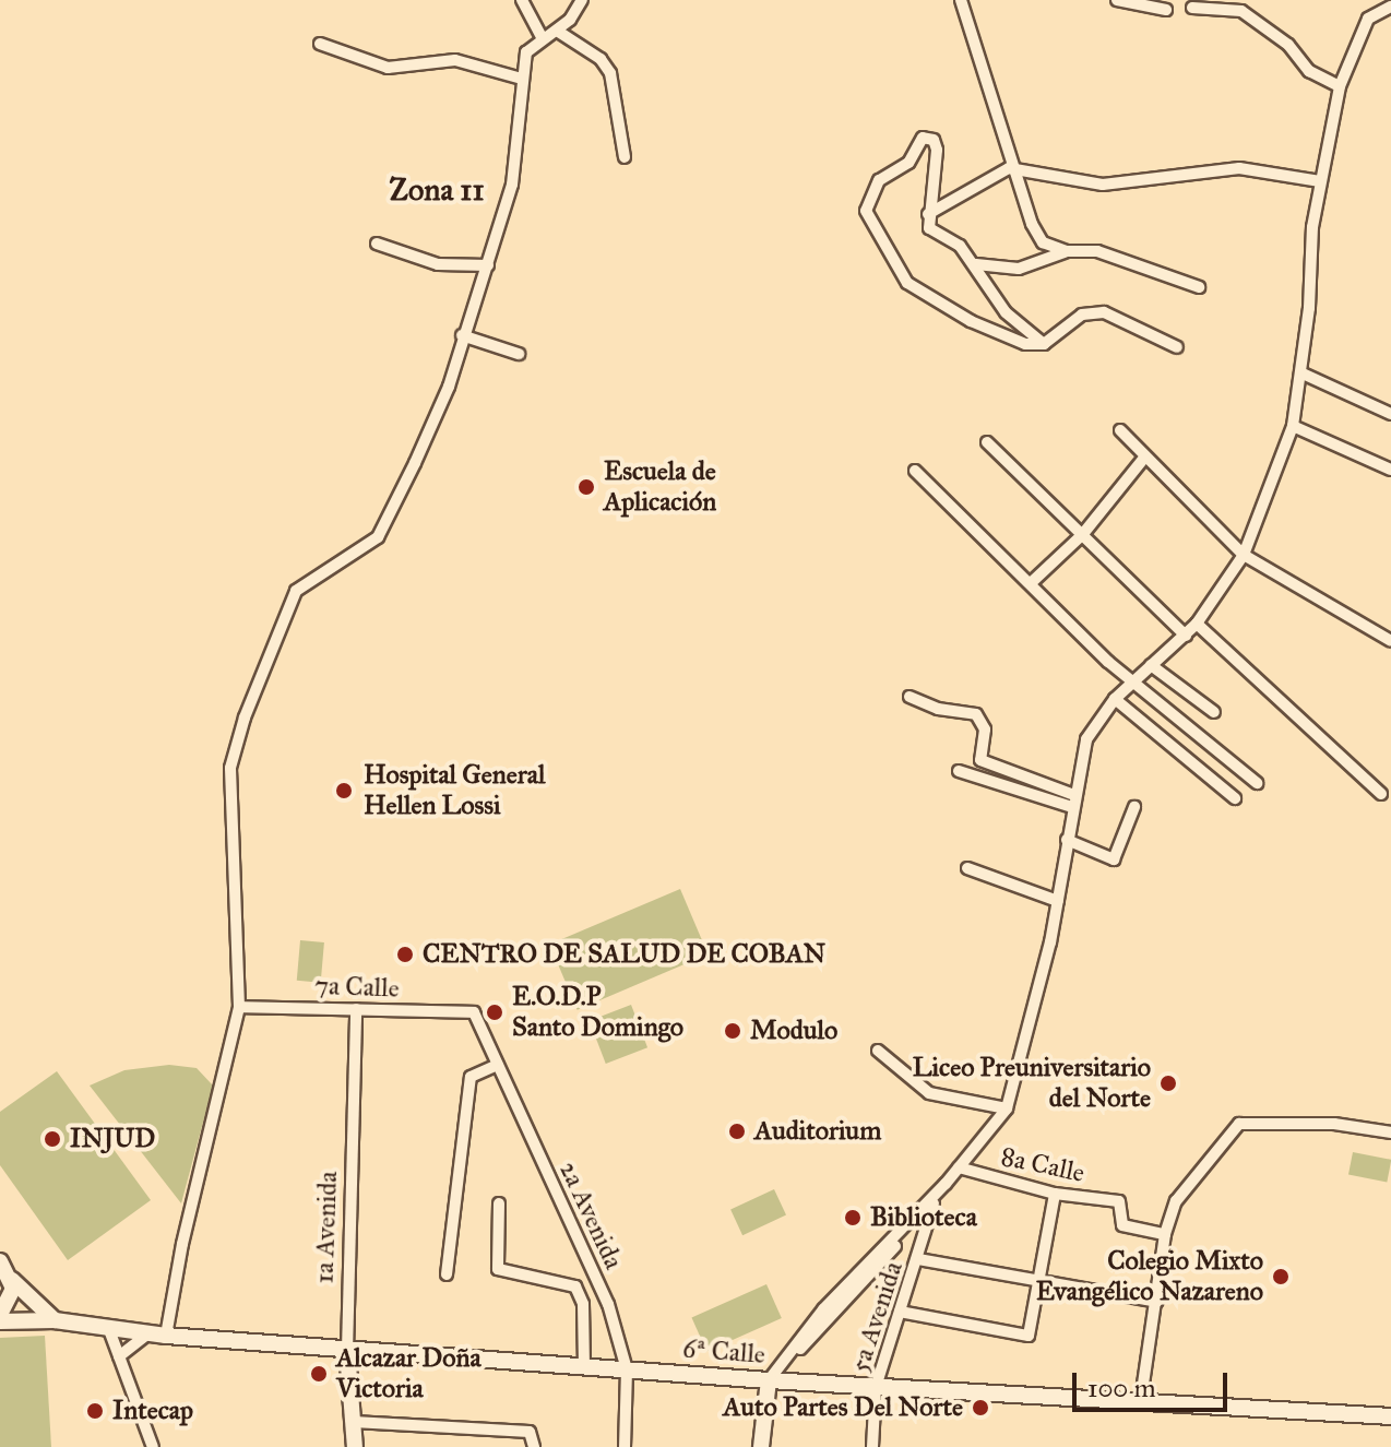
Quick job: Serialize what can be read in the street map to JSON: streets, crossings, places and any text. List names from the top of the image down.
{
  "streets": {
    "main road": ["1a Avenida", "6ª Calle"],
    "street": [
      "7a Calle",
      "8a Calle",
      "2a Avenida",
      "5a Avenida"
    ]
  },
  "crossings": [
    ["7a Calle", "2a Avenida"],
    ["7a Calle", "1a Avenida"],
    ["2a Avenida", "6ª Calle"],
    ["1a Avenida", "6ª Calle"],
    ["5a Avenida", "6ª Calle"]
  ],
  "districts": ["Zona 11"],
  "places": [
    "Escuela de Aplicación",
    "Hospital General Hellen Lossi",
    "CENTRO DE SALUD DE COBAN",
    "E.O.D.P Santo Domingo",
    "Modulo",
    "Liceo Preuniversitario del Norte",
    "Auditorium",
    "INJUD",
    "Biblioteca",
    "Colegio Mixto Evangélico Nazareno",
    "Alcazar Doña Victoria",
    "Auto Partes Del Norte",
    "Intecap"
  ],
  "scale_bar": "100 m"
}
